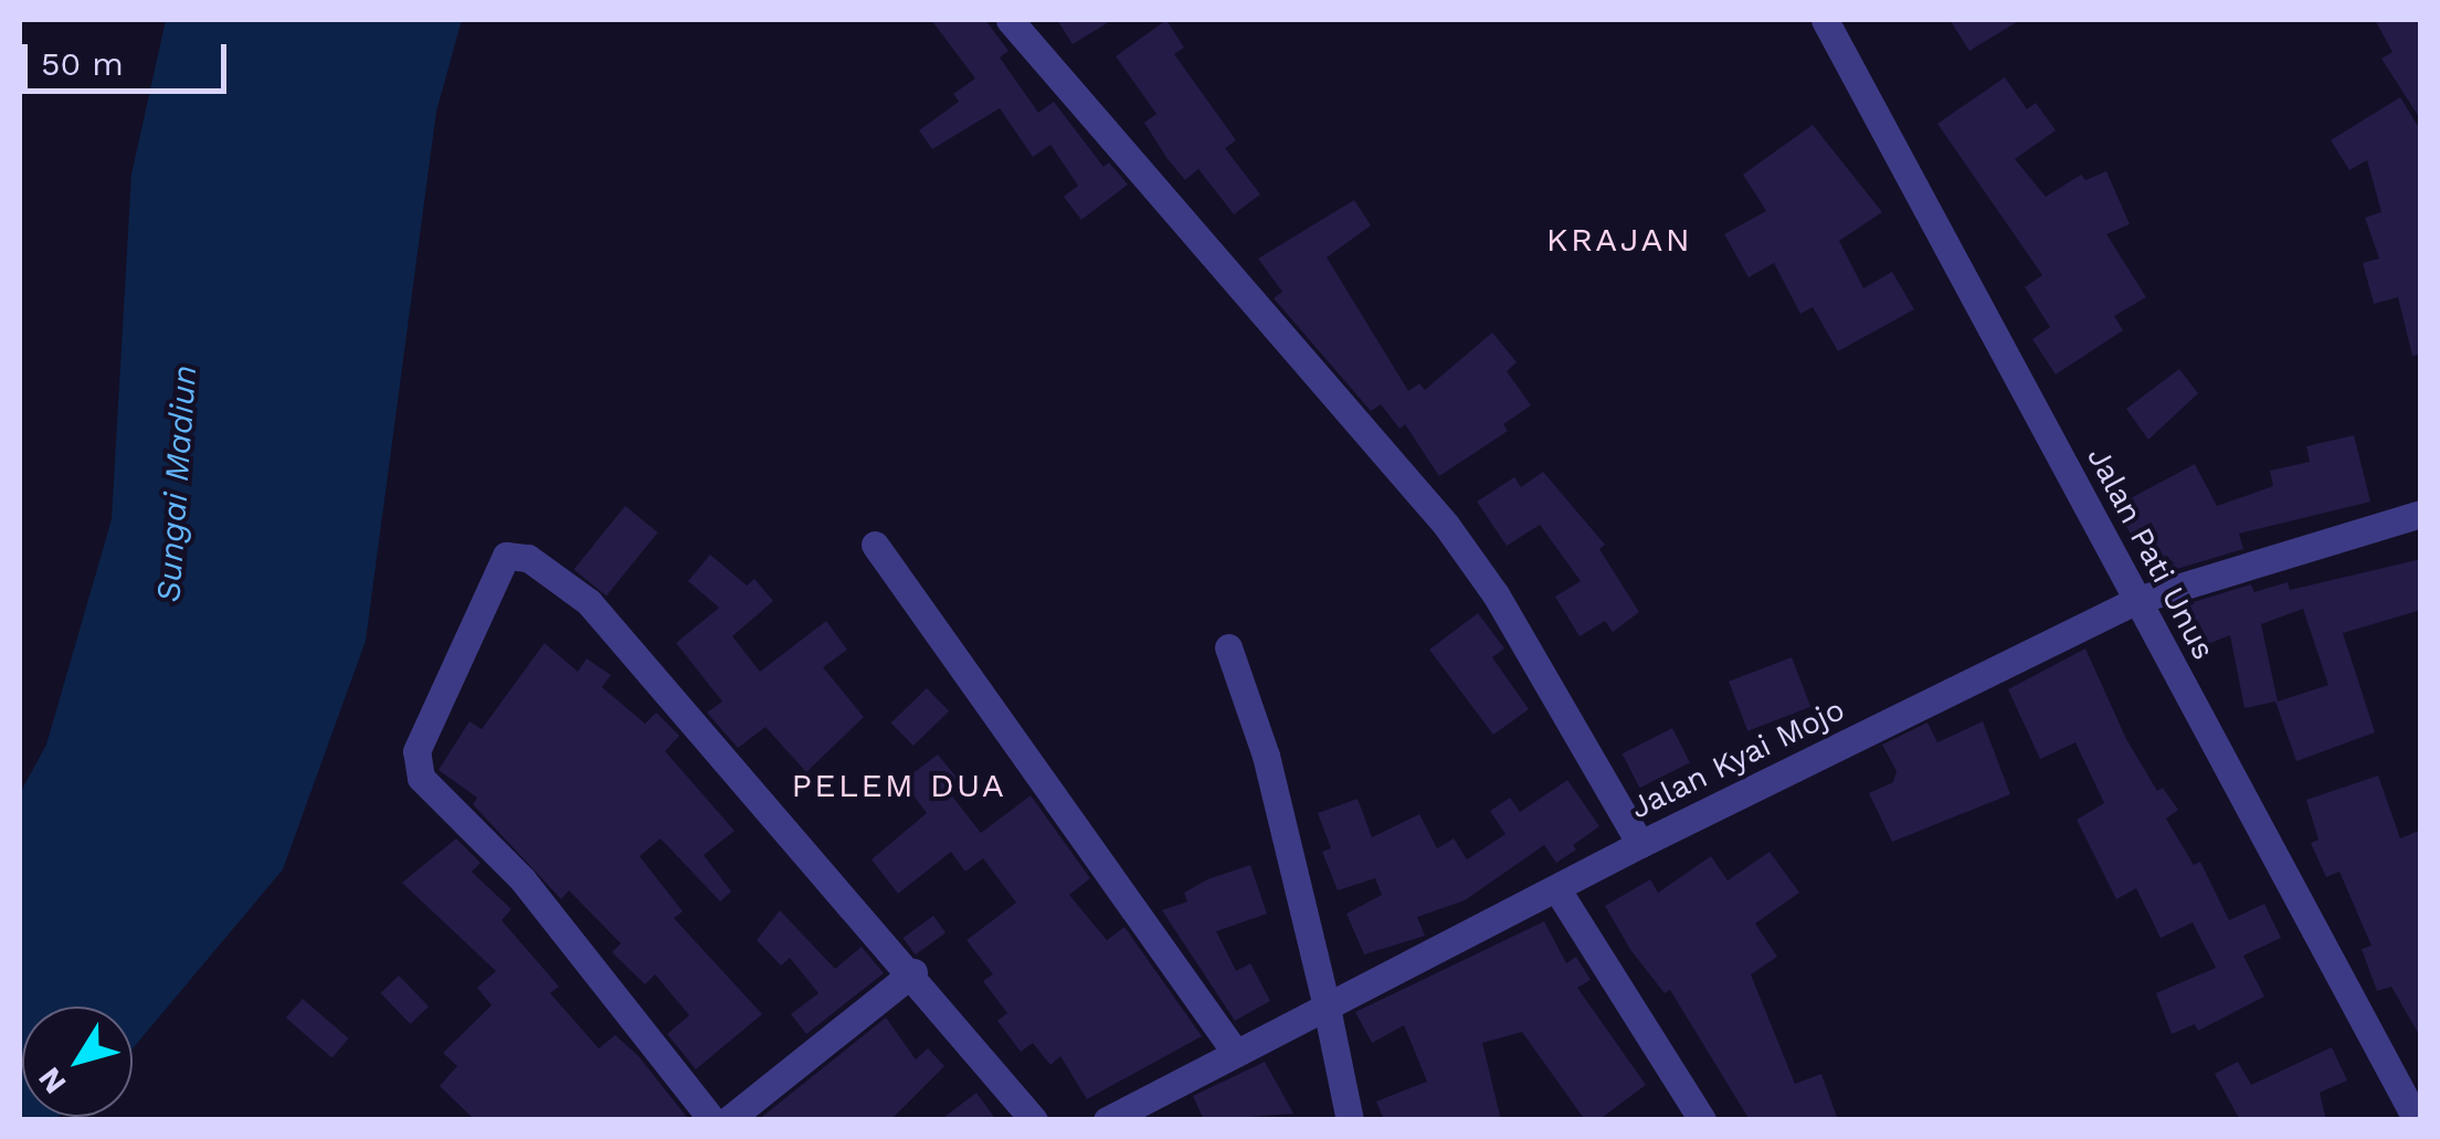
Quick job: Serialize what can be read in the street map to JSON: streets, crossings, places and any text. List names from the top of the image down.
{
  "streets": {
    "street": ["Jalan Pati Unus", "Jalan Kyai Mojo"]
  },
  "crossings": [
    ["Jalan Pati Unus", "Jalan Kyai Mojo"]
  ],
  "districts": ["KRAJAN", "PELEM DUA"],
  "water": ["Sungai Madiun"],
  "scale_bar": "50 m",
  "north": "bottom left"
}
